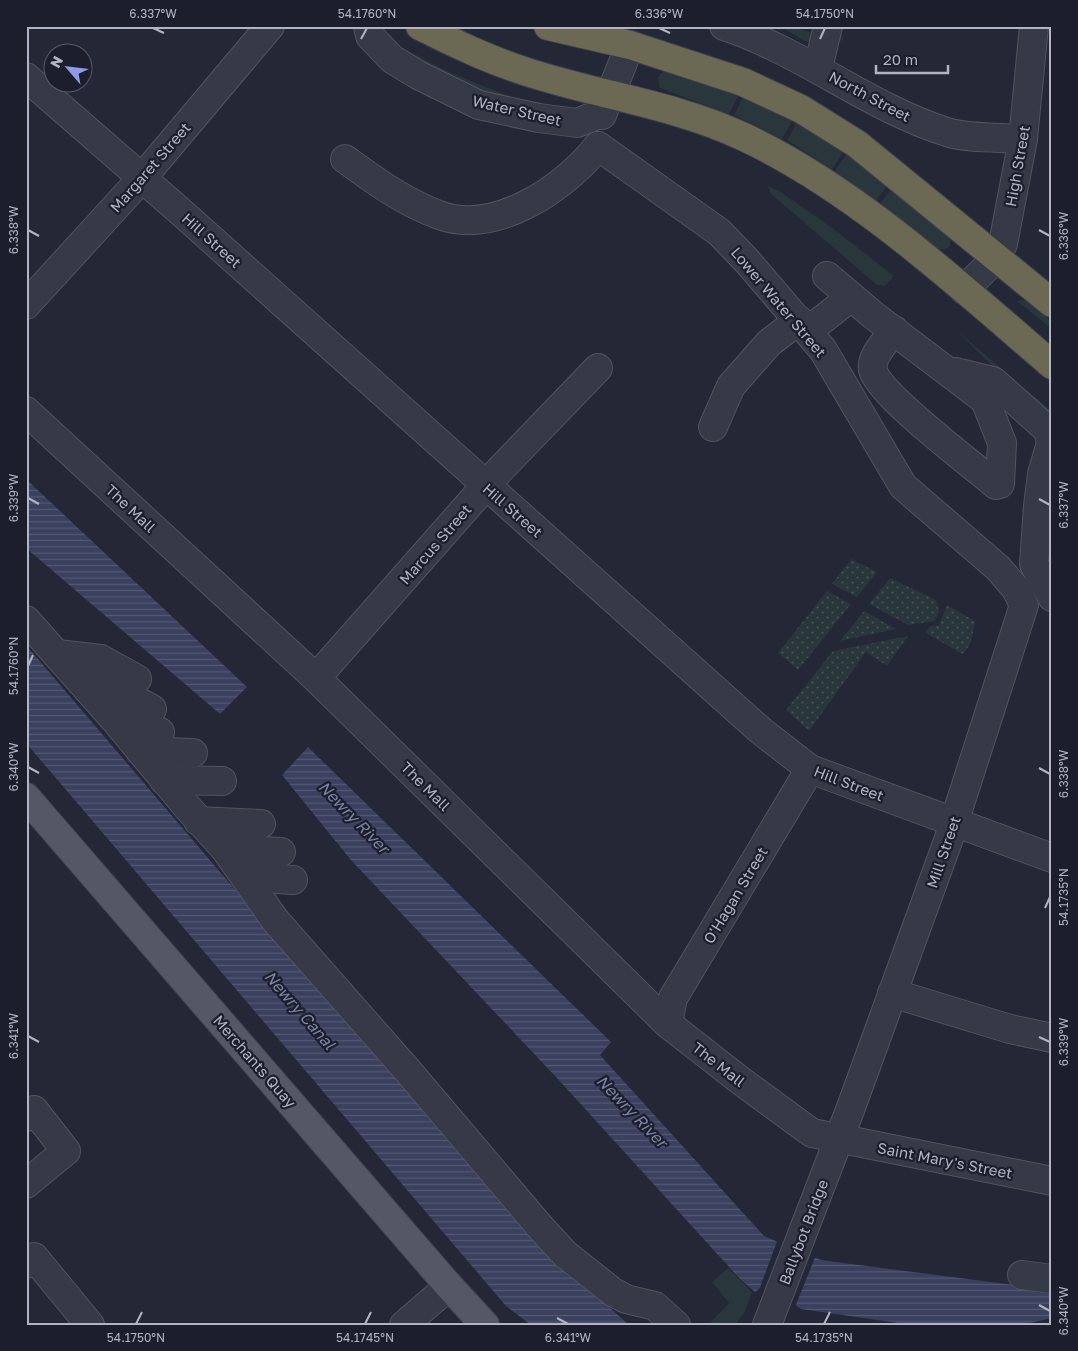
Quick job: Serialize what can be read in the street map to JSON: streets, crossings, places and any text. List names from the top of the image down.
{
  "streets": {
    "main road": ["Merchants Quay"],
    "street": [
      "North Street",
      "Water Street",
      "High Street",
      "Margaret Street",
      "Hill Street",
      "Lower Water Street",
      "The Mall",
      "Marcus Street",
      "Mill Street",
      "O'Hagan Street",
      "Saint Mary's Street",
      "Ballybot Bridge"
    ]
  },
  "crossings": [
    ["North Street", "High Street"],
    ["Margaret Street", "Hill Street"],
    ["Hill Street", "Marcus Street"],
    ["Hill Street", "Mill Street"],
    ["Hill Street", "O'Hagan Street"],
    ["Lower Water Street", "Mill Street"],
    ["The Mall", "Marcus Street"],
    ["The Mall", "Mill Street"],
    ["The Mall", "O'Hagan Street"],
    ["The Mall", "Saint Mary's Street"],
    ["The Mall", "Ballybot Bridge"],
    ["Mill Street", "Saint Mary's Street"],
    ["Mill Street", "Ballybot Bridge"],
    ["Saint Mary's Street", "Ballybot Bridge"]
  ],
  "water": ["Newry River", "Newry Canal"],
  "scale_bar": "20 m",
  "north": "top left",
  "coordinates": [
    "6.337°W",
    "54.1760°N",
    "6.336°W",
    "54.1750°N",
    "6.338°W",
    "6.339°W",
    "6.340°W",
    "54.1735°N",
    "6.341°W",
    "54.1745°N"
  ]
}
